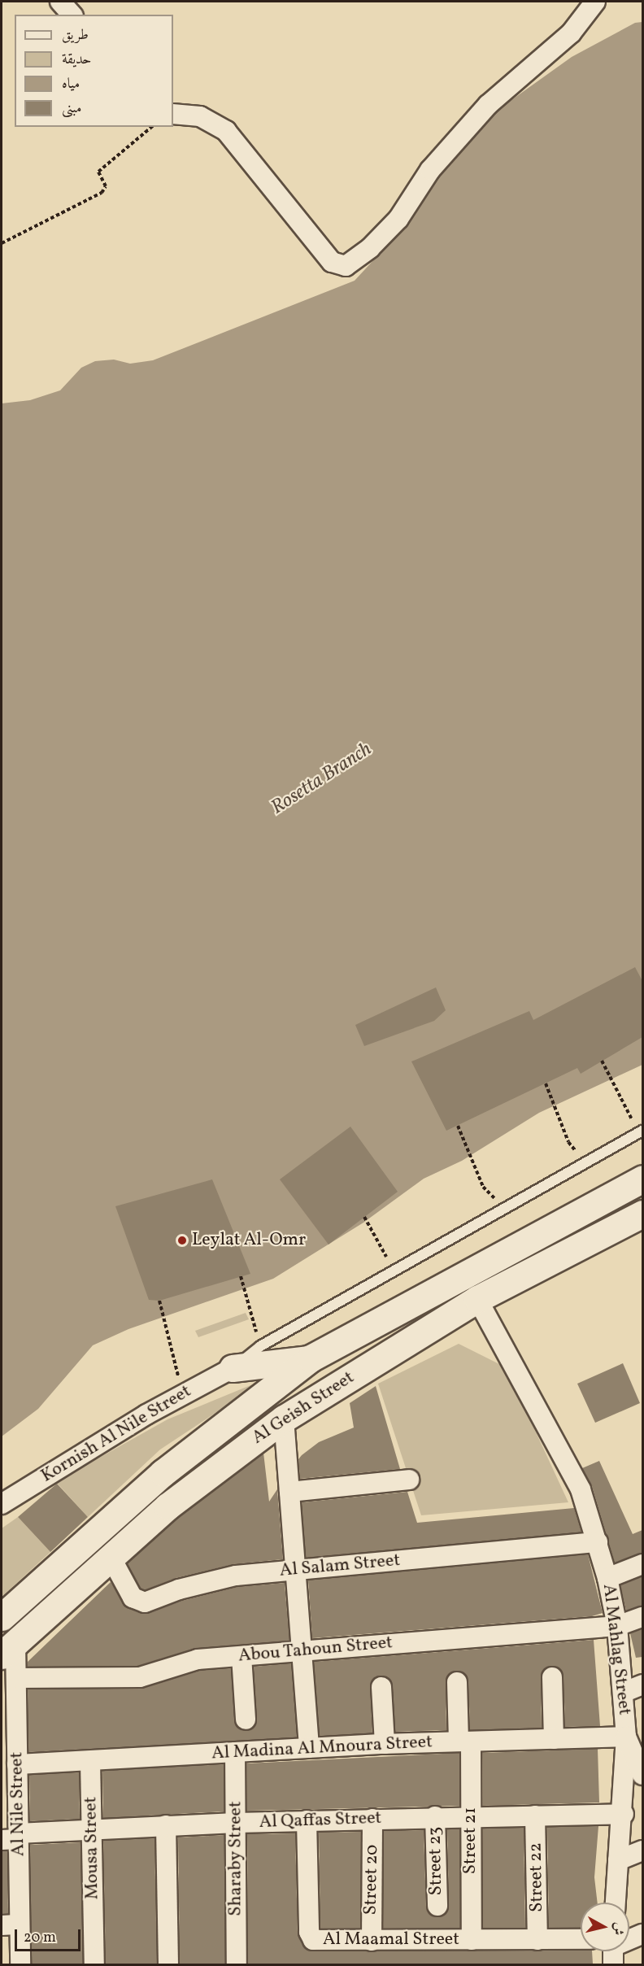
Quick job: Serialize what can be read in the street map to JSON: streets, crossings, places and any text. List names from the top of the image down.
{
  "streets": {
    "main road": ["Al Geish Street"],
    "street": [
      "Kornish Al Nile Street",
      "Al Salam Street",
      "Abou Tahoun Street",
      "Al Mahlag Street",
      "Al Madina Al Mnoura Street",
      "Al Nile Street",
      "Al Qaffas Street",
      "Street 21",
      "Mousa Street",
      "Sharaby Street",
      "Street 23",
      "Street 22",
      "Street 20",
      "Al Maamal Street"
    ]
  },
  "crossings": [
    ["Al Geish Street", "Al Salam Street"],
    ["Al Geish Street", "Al Mahlag Street"],
    ["Al Geish Street", "Al Nile Street"],
    ["Al Salam Street", "Al Mahlag Street"],
    ["Abou Tahoun Street", "Al Mahlag Street"],
    ["Abou Tahoun Street", "Al Nile Street"],
    ["Al Mahlag Street", "Al Madina Al Mnoura Street"],
    ["Al Mahlag Street", "Al Qaffas Street"],
    ["Al Madina Al Mnoura Street", "Al Nile Street"],
    ["Al Madina Al Mnoura Street", "Street 21"],
    ["Al Madina Al Mnoura Street", "Mousa Street"],
    ["Al Madina Al Mnoura Street", "Sharaby Street"],
    ["Al Nile Street", "Al Qaffas Street"],
    ["Al Qaffas Street", "Street 21"],
    ["Al Qaffas Street", "Mousa Street"],
    ["Al Qaffas Street", "Sharaby Street"],
    ["Al Qaffas Street", "Street 23"],
    ["Al Qaffas Street", "Street 22"],
    ["Al Qaffas Street", "Street 20"],
    ["Al Qaffas Street", "Al Maamal Street"],
    ["Street 21", "Al Maamal Street"],
    ["Street 22", "Al Maamal Street"],
    ["Street 20", "Al Maamal Street"]
  ],
  "water": ["Rosetta Branch"],
  "places": ["Leylat Al-Omr"],
  "legend": [
    "طريق",
    "حديقة",
    "مياه",
    "مبنى"
  ],
  "scale_bar": "20 m",
  "north": "right"
}
